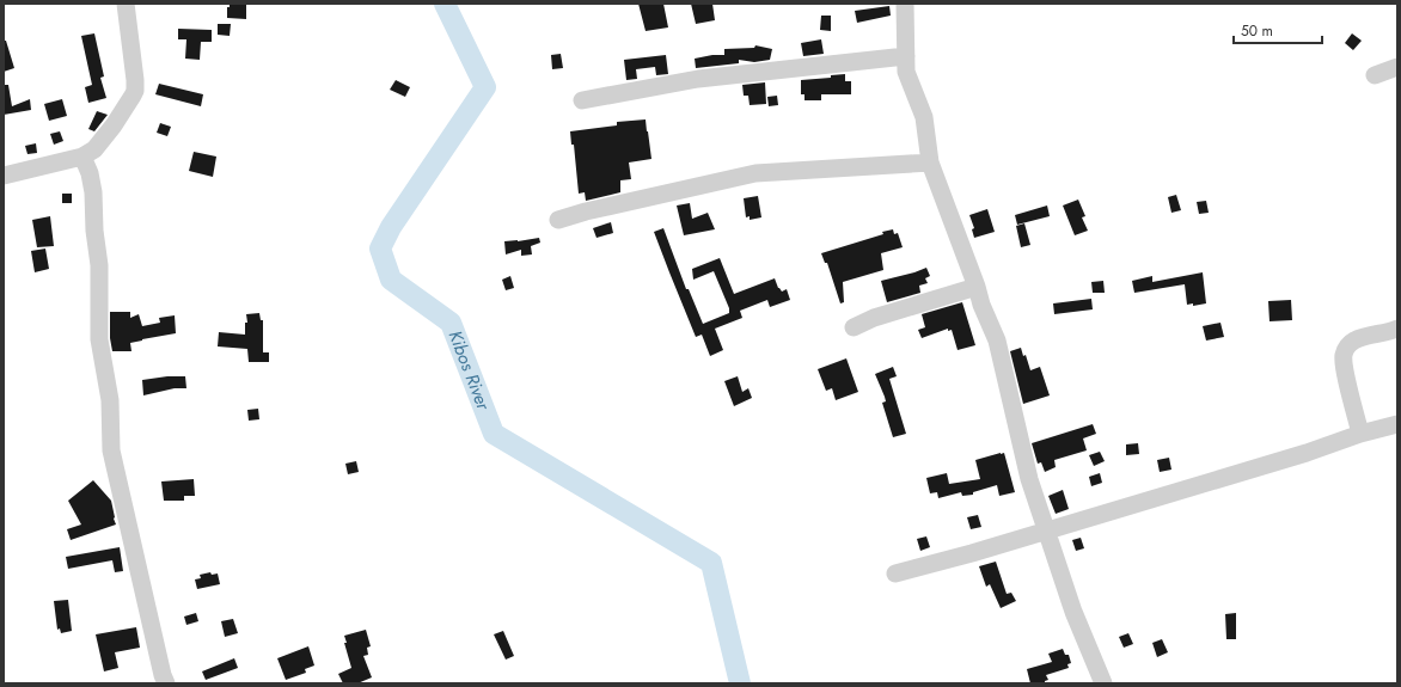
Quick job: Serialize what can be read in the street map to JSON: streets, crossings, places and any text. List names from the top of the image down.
{
  "water": ["Kibos River"],
  "scale_bar": "50 m"
}
